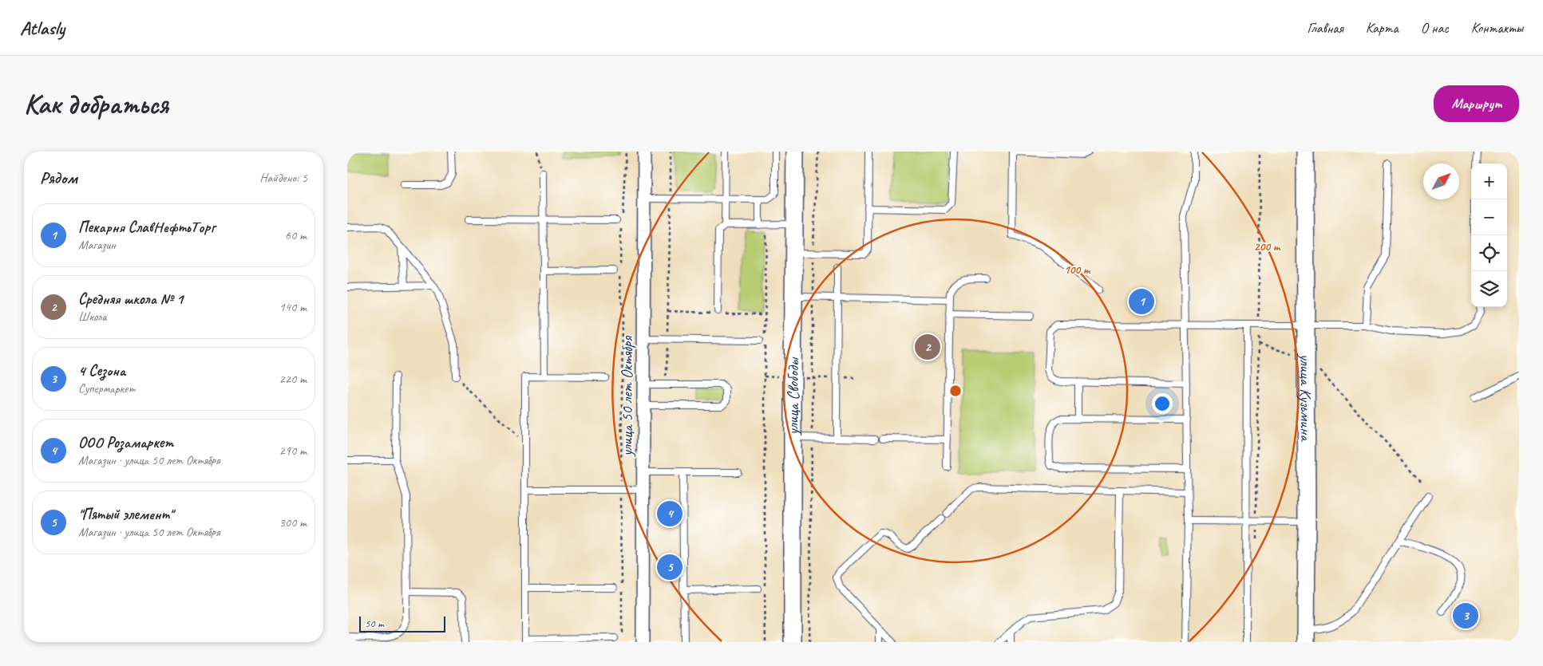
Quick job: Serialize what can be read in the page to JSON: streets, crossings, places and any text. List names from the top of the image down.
{
  "streets": {
    "main road": ["улица Свободы", "улица Кузьмина"],
    "street": ["улица 50 лет Октября"]
  },
  "scale_bar": "50 m",
  "north": "top right",
  "page": {
    "header": "Atlasly",
    "nav": [
      "Главная",
      "Карта",
      "О нас",
      "Контакты"
    ],
    "buttons": "Маршрут",
    "title": "Как добраться",
    "heading": ["Рядом", "Найдено: 5"],
    "map_buttons": ["+", "−"],
    "list": [
      {
        "mark": "1",
        "name": "Пекарня СлавНефтьТорг",
        "note": "Магазин",
        "value": "60 m"
      },
      {
        "mark": "2",
        "name": "Средняя школа № 1",
        "note": "Школа",
        "value": "140 m"
      },
      {
        "mark": "3",
        "name": "4 Сезона",
        "note": "Супермаркет",
        "value": "220 m"
      },
      {
        "mark": "4",
        "name": "ООО Розамаркет",
        "note": "Магазин · улица 50 лет Октября",
        "value": "290 m"
      },
      {
        "mark": "5",
        "name": "\"Пятый элемент\"",
        "note": "Магазин · улица 50 лет Октября",
        "value": "300 m"
      }
    ],
    "pins": [
      "1",
      "2",
      "4",
      "5",
      "3"
    ],
    "scale": "50 m"
  },
  "rings": ["200 m", "100 m"]
}
